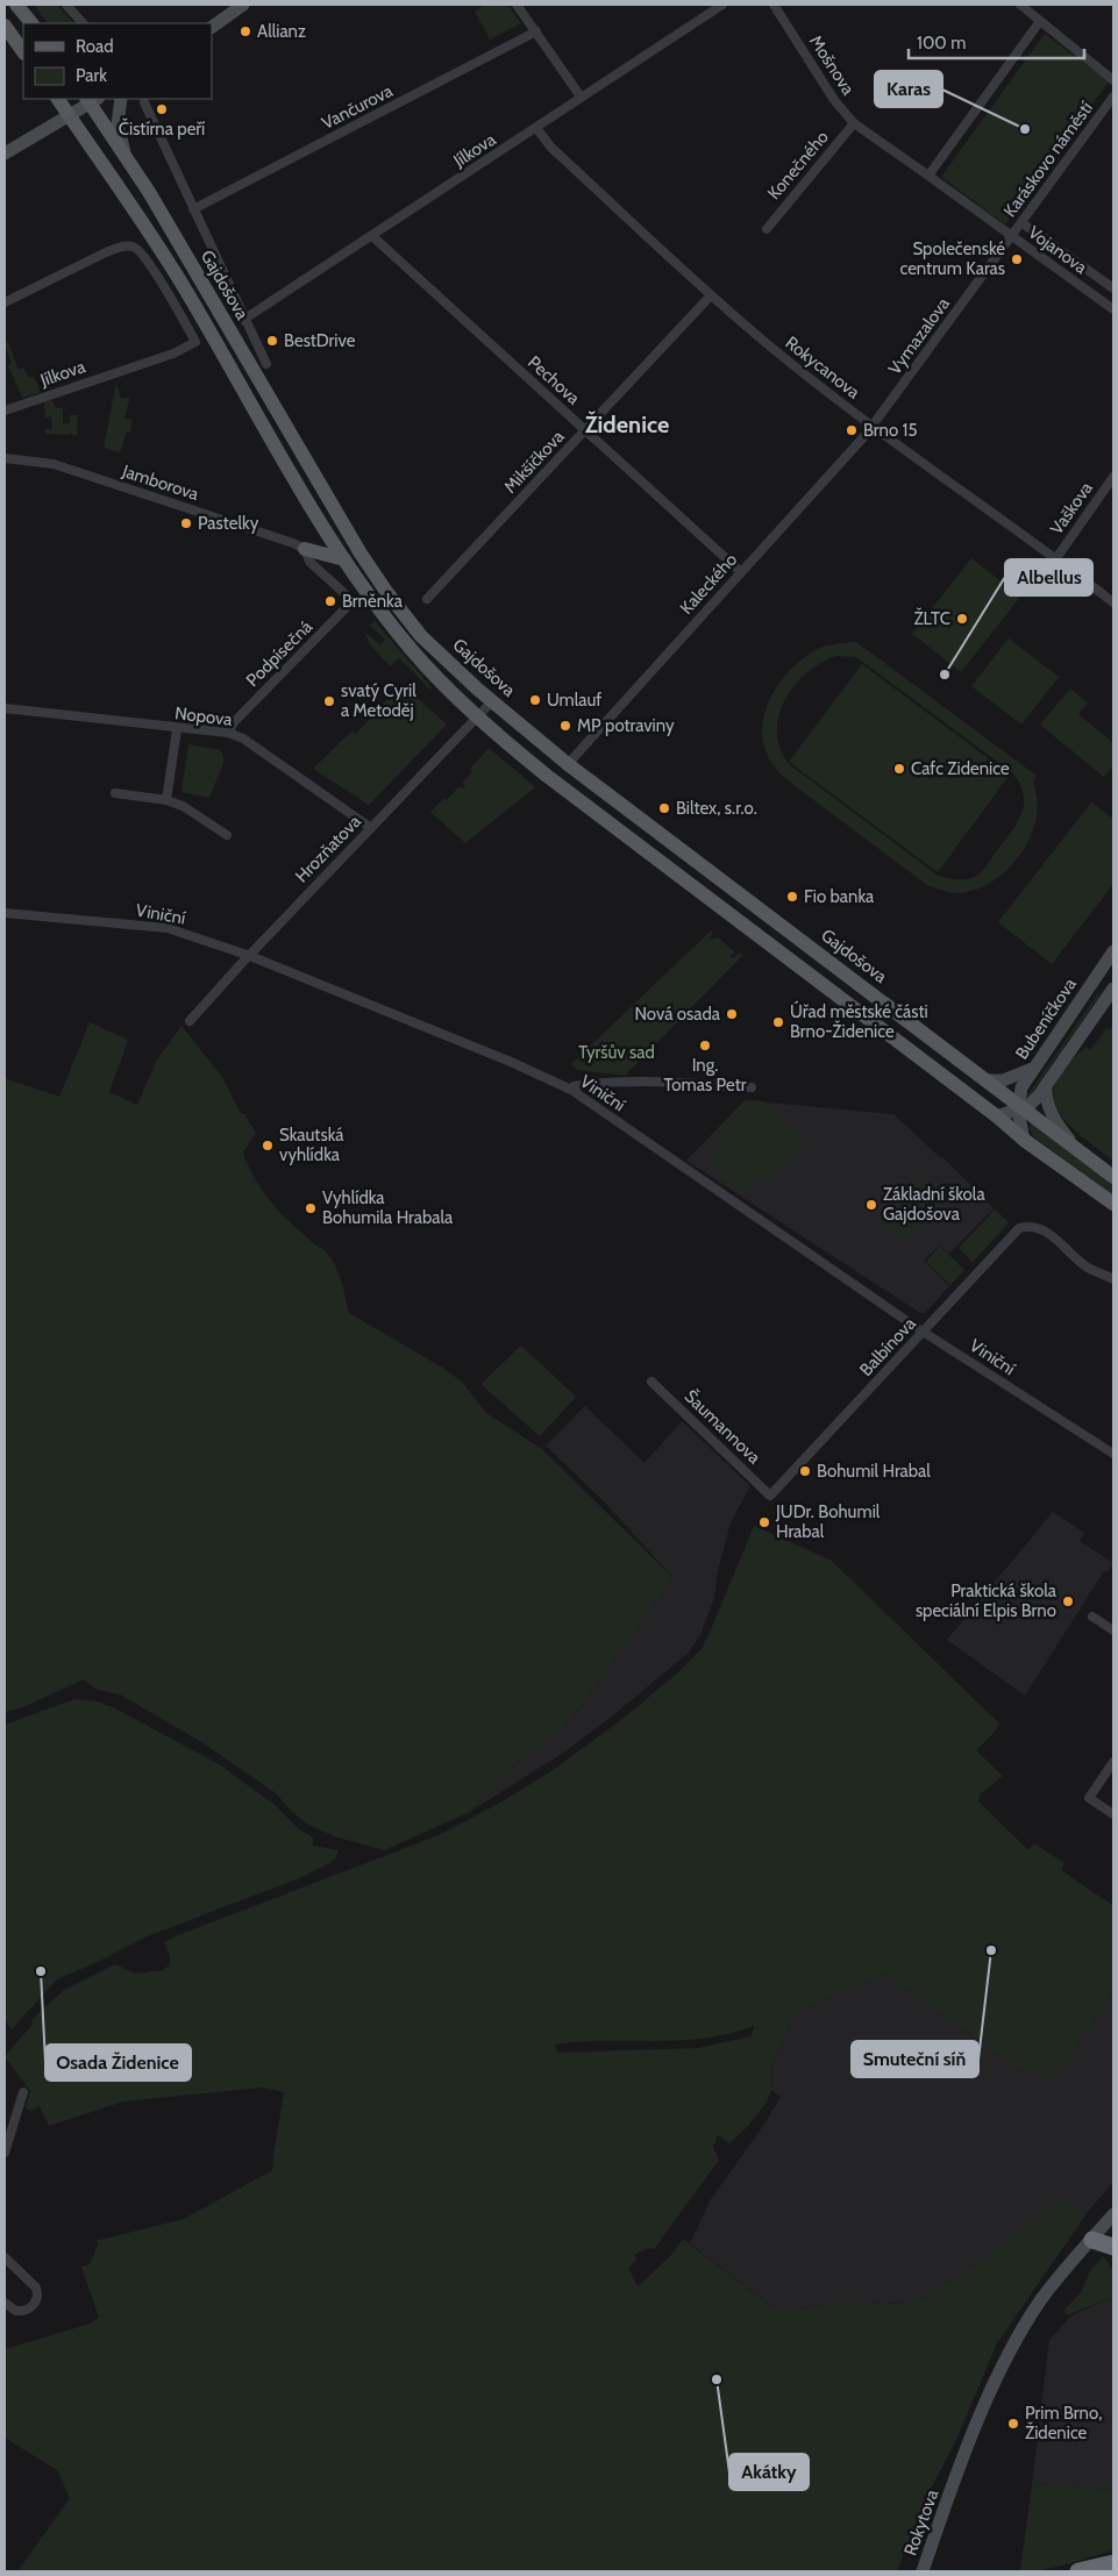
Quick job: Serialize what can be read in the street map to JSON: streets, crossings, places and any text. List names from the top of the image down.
{
  "streets": {
    "main road": ["Gajdošova"],
    "street": [
      "Mošnova",
      "Vančurova",
      "Jílkova",
      "Karáskovo náměstí",
      "Konečného",
      "Vojanova",
      "Vymazalova",
      "Rokycanova",
      "Pechova",
      "Mikšíčkova",
      "Jamborova",
      "Vaškova",
      "Kaleckého",
      "Podpísečná",
      "Nopova",
      "Hrozňatova",
      "Viniční",
      "Bubeníčkova",
      "Balbínova",
      "Šaumannova",
      "Rokytova"
    ]
  },
  "crossings": [
    ["Mošnova", "Karáskovo náměstí"],
    ["Mošnova", "Konečného"],
    ["Vančurova", "Gajdošova"],
    ["Jílkova", "Gajdošova"],
    ["Jílkova", "Rokycanova"],
    ["Jílkova", "Pechova"],
    ["Karáskovo náměstí", "Vojanova"],
    ["Karáskovo náměstí", "Vymazalova"],
    ["Vojanova", "Vymazalova"],
    ["Gajdošova", "Kaleckého"],
    ["Gajdošova", "Hrozňatova"],
    ["Gajdošova", "Bubeníčkova"],
    ["Vymazalova", "Rokycanova"],
    ["Vymazalova", "Kaleckého"],
    ["Rokycanova", "Mikšíčkova"],
    ["Rokycanova", "Vaškova"],
    ["Rokycanova", "Kaleckého"],
    ["Pechova", "Mikšíčkova"],
    ["Pechova", "Kaleckého"],
    ["Jamborova", "Podpísečná"],
    ["Podpísečná", "Nopova"],
    ["Nopova", "Hrozňatova"],
    ["Hrozňatova", "Viniční"],
    ["Viniční", "Balbínova"],
    ["Balbínova", "Šaumannova"]
  ],
  "districts": ["Židenice"],
  "parks": ["Tyršův sad"],
  "places": [
    "Allianz",
    "Čistírna peří",
    "Karas",
    "Společenské centrum Karas",
    "BestDrive",
    "Brno 15",
    "Pastelky",
    "Brněnka",
    "ŽLTC",
    "Albellus",
    "Umlauf",
    "svatý Cyril a Metoděj",
    "MP potraviny",
    "Cafc Zidenice",
    "Biltex, s.r.o.",
    "Fio banka",
    "Nová osada",
    "Úřad městské části Brno-Židenice",
    "Ing. Tomas Petr",
    "Skautská vyhlídka",
    "Základní škola Gajdošova",
    "Vyhlídka Bohumila Hrabala",
    "Bohumil Hrabal",
    "JUDr. Bohumil Hrabal",
    "Praktická škola speciální Elpis Brno",
    "Smuteční síň",
    "Osada Židenice",
    "Akátky",
    "Prim Brno, Židenice"
  ],
  "legend": ["Road", "Park"],
  "scale_bar": "100 m"
}
